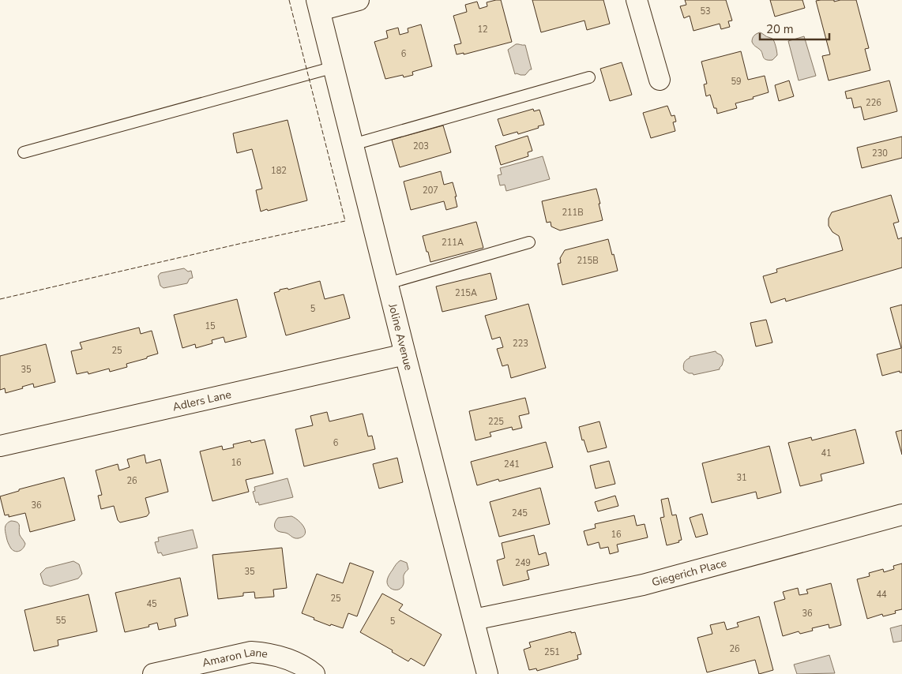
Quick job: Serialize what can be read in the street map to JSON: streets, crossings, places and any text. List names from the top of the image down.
{
  "streets": {
    "street": [
      "Joline Avenue",
      "Adlers Lane",
      "Giegerich Place",
      "Amaron Lane"
    ]
  },
  "crossings": [
    ["Joline Avenue", "Adlers Lane"],
    ["Joline Avenue", "Giegerich Place"]
  ],
  "house_numbers": [
    "53",
    "12",
    "6",
    "59",
    "226",
    "203",
    "230",
    "182",
    "207",
    "211B",
    "211A",
    "215B",
    "215A",
    "5",
    "15",
    "223",
    "25",
    "35",
    "225",
    "6",
    "41",
    "16",
    "241",
    "31",
    "26",
    "36",
    "245",
    "16",
    "249",
    "35",
    "44",
    "25",
    "45",
    "36",
    "55",
    "5",
    "26",
    "251"
  ],
  "scale_bar": "20 m"
}
